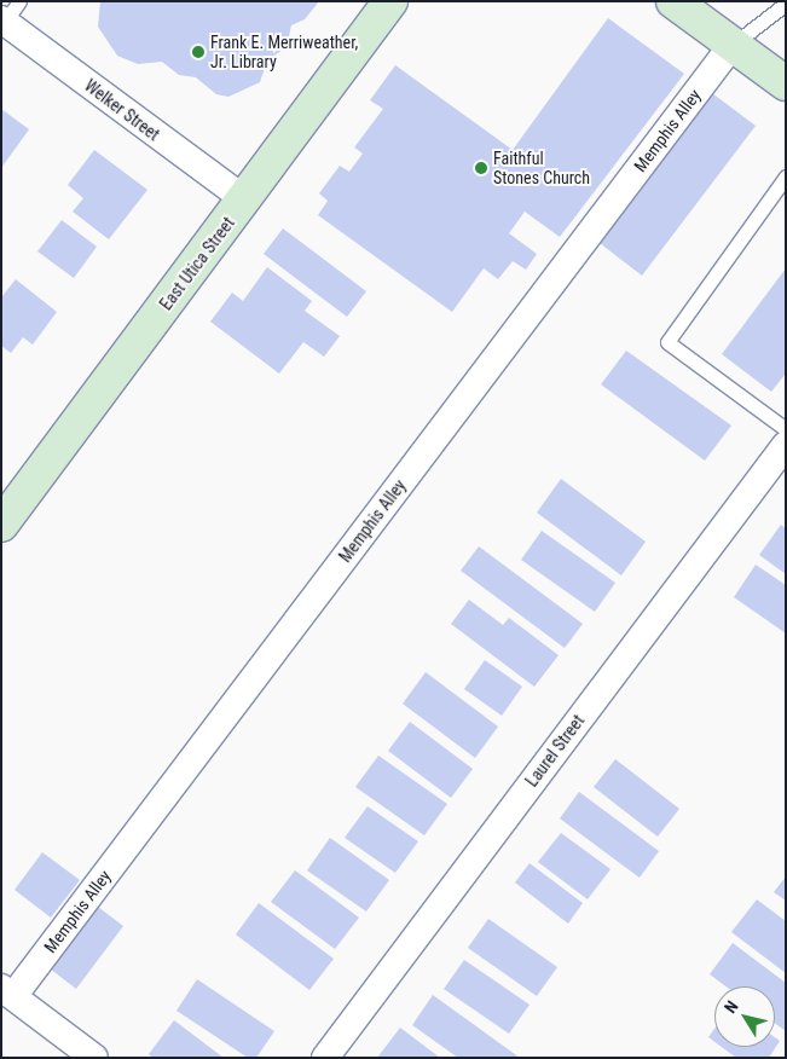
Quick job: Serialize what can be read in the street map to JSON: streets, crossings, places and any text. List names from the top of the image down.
{
  "streets": {
    "street": [
      "Welker Street",
      "Memphis Alley",
      "East Utica Street",
      "Laurel Street"
    ]
  },
  "crossings": [
    ["Welker Street", "East Utica Street"]
  ],
  "places": ["Frank E. Merriweather, Jr. Library", "Faithful Stones Church"],
  "north": "top left"
}
